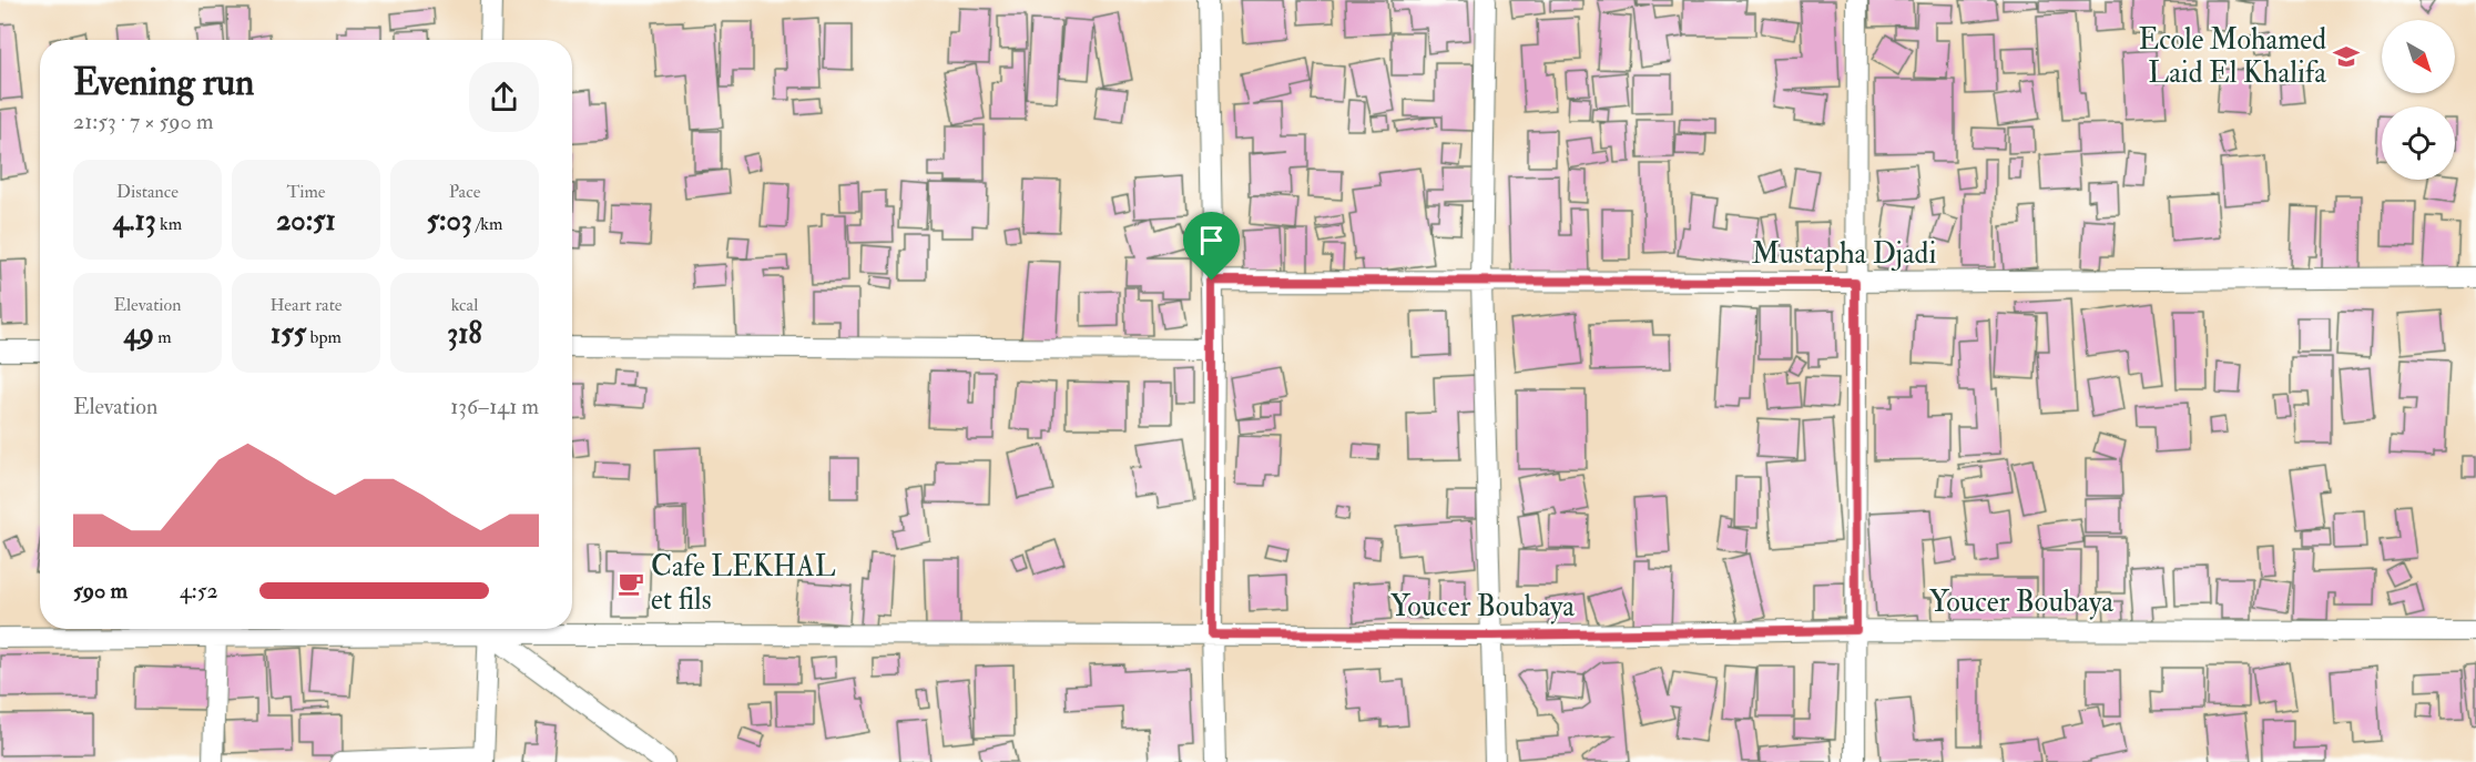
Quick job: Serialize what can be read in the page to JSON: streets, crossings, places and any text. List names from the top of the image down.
{
  "streets": {
    "street": ["Mustapha Djadi", "Youcer Boubaya"]
  },
  "places": {
    "school or university": ["Ecole Mohamed Laid El Khalifa"],
    "cafe": ["Cafe LEKHAL et fils"]
  },
  "north": "bottom right",
  "page": {
    "heading": ["Evening run", "21:53 · 7 × 590 m"],
    "stats": [
      ["Distance", "4.13 km"],
      ["Time", "20:51"],
      ["Pace", "5:03 /km"],
      ["Elevation", "49 m"],
      ["Heart rate", "155 bpm"],
      ["kcal", "318"]
    ],
    "chart": ["Elevation", "136–141 m"],
    "list": [
      {
        "name": "590 m",
        "note": "4:52"
      }
    ]
  }
}
